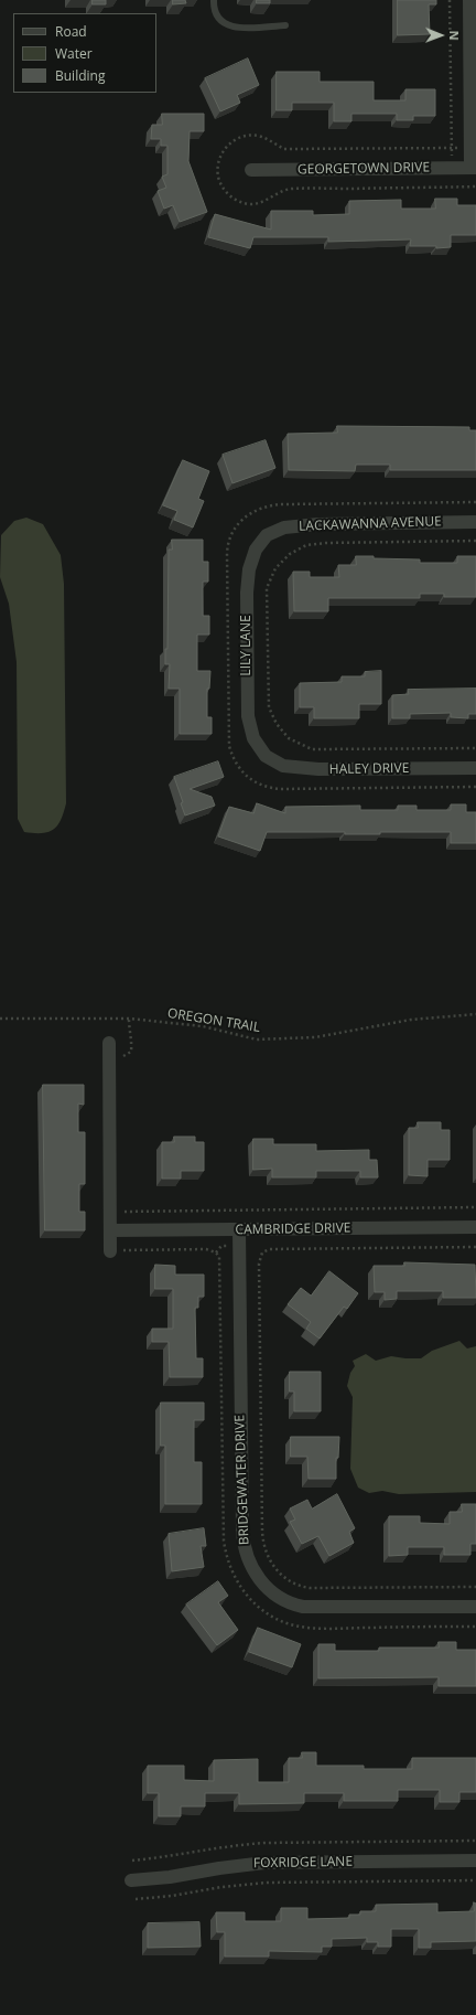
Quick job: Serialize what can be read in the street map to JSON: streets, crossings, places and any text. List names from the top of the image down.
{
  "streets": {
    "street": [
      "GEORGETOWN DRIVE",
      "LACKAWANNA AVENUE",
      "LILY LANE",
      "HALEY DRIVE",
      "CAMBRIDGE DRIVE",
      "BRIDGEWATER DRIVE",
      "FOXRIDGE LANE"
    ],
    "path": ["OREGON TRAIL"]
  },
  "crossings": [
    ["LACKAWANNA AVENUE", "LILY LANE"],
    ["LILY LANE", "HALEY DRIVE"],
    ["CAMBRIDGE DRIVE", "BRIDGEWATER DRIVE"]
  ],
  "legend": ["Road", "Water", "Building"],
  "north": "right"
}
